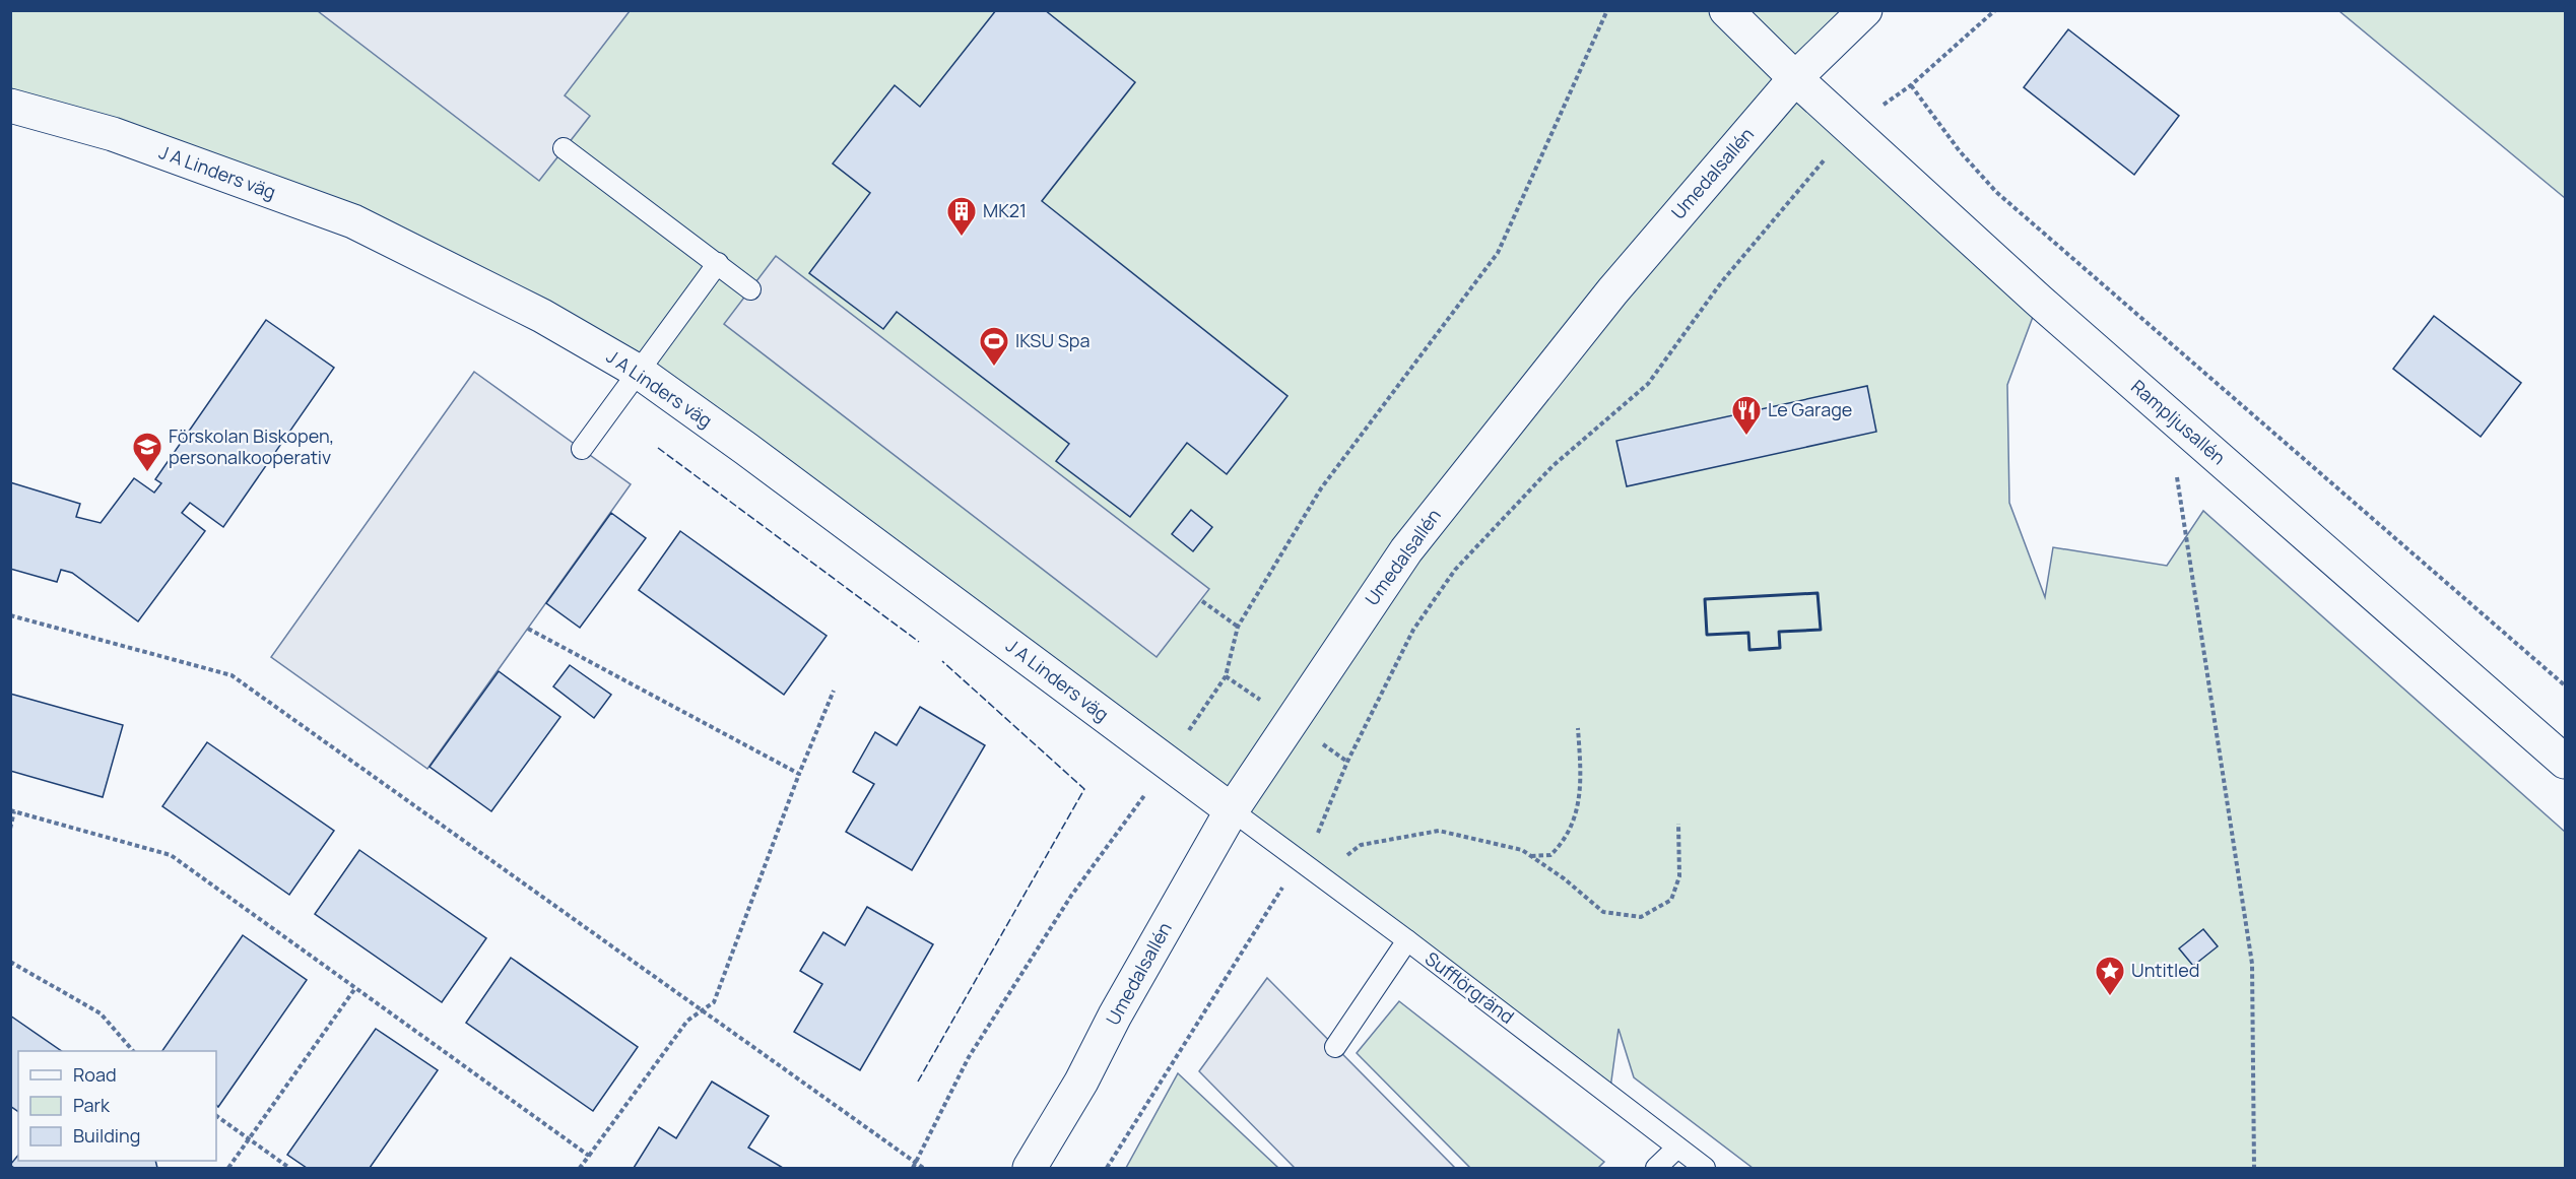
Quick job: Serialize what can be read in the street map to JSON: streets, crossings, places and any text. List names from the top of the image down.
{
  "streets": {
    "street": ["J A Linders väg", "Umedalsallén", "Rampljusallén"],
    "lane": ["Sufflörgränd"]
  },
  "crossings": [
    ["J A Linders väg", "Umedalsallén"],
    ["J A Linders väg", "Sufflörgränd"],
    ["Umedalsallén", "Rampljusallén"],
    ["Umedalsallén", "Sufflörgränd"]
  ],
  "places": {
    "building": ["MK21"],
    "sports": ["IKSU Spa"],
    "restaurant": ["Le Garage"],
    "school or university": ["Förskolan Biskopen, personalkooperativ"],
    "place": ["Untitled"]
  },
  "legend": ["Road", "Park", "Building"]
}
